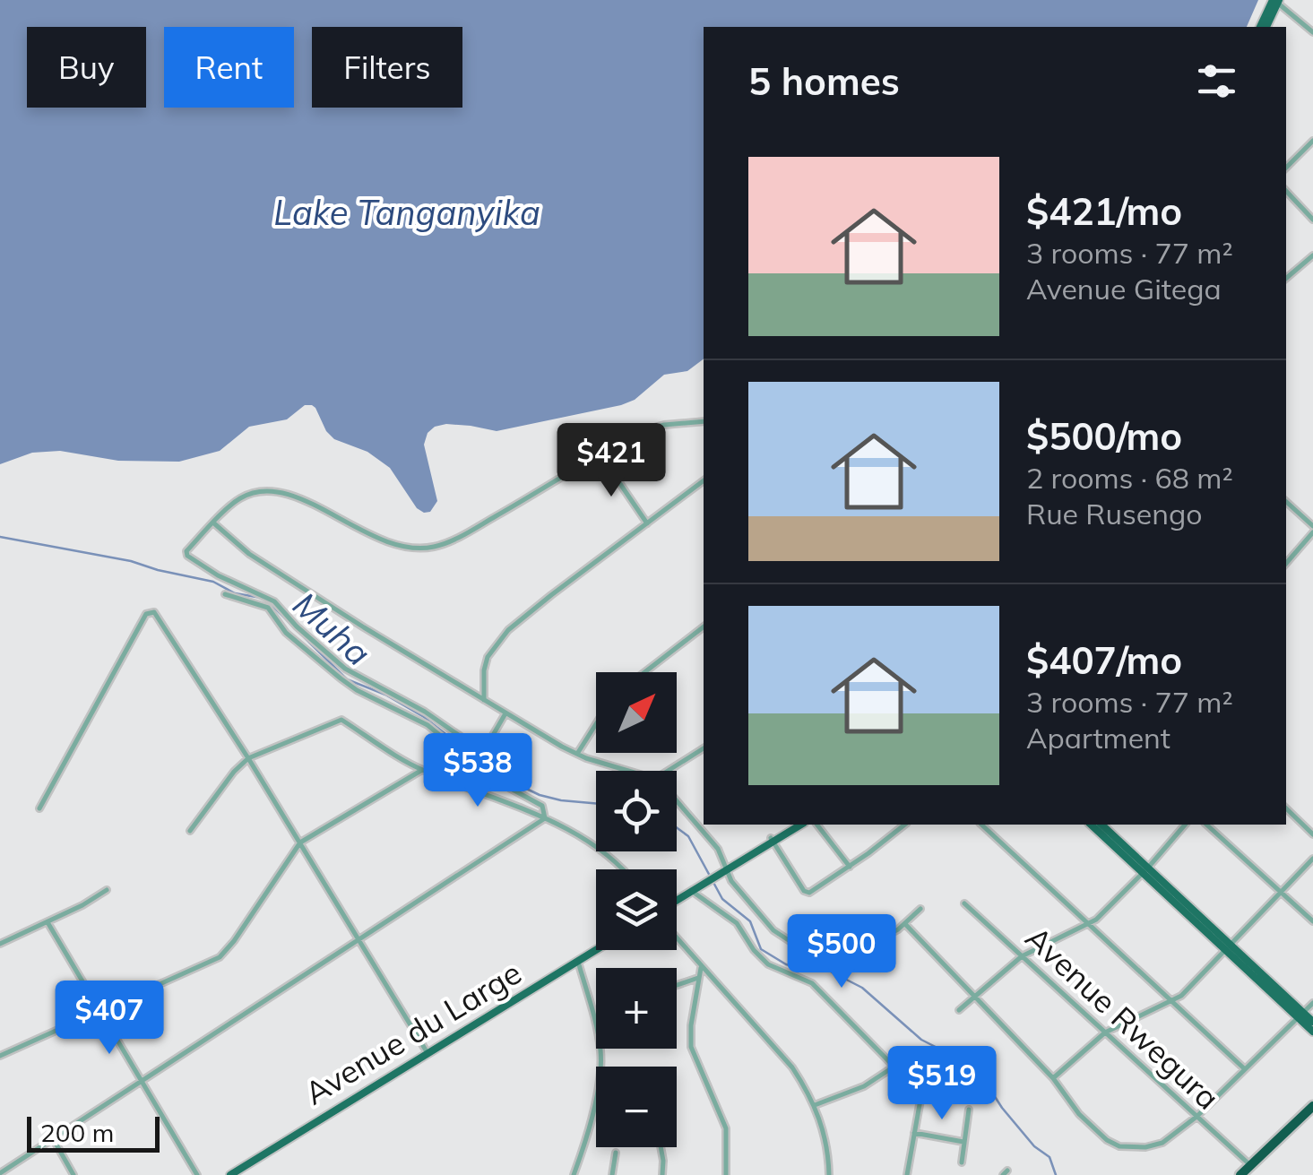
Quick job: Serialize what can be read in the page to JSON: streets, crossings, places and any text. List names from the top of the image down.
{
  "streets": {
    "main road": ["Avenue du Large"],
    "street": ["Avenue Rwegura"]
  },
  "water": ["Lake Tanganyika", "Muha"],
  "scale_bar": "200 m",
  "north": "top right",
  "page": {
    "chip": ["Buy", "Rent", "Filters"],
    "heading": "5 homes",
    "list": [
      {
        "name": "$421/mo",
        "note": "3 rooms · 77 m² · Avenue Gitega"
      },
      {
        "name": "$500/mo",
        "note": "2 rooms · 68 m² · Rue Rusengo"
      },
      {
        "name": "$407/mo",
        "note": "3 rooms · 77 m² · Apartment"
      }
    ],
    "price": [
      "$421",
      "$538",
      "$500",
      "$407",
      "$519"
    ],
    "map_buttons": ["+", "−"],
    "scale": "200 m"
  }
}
